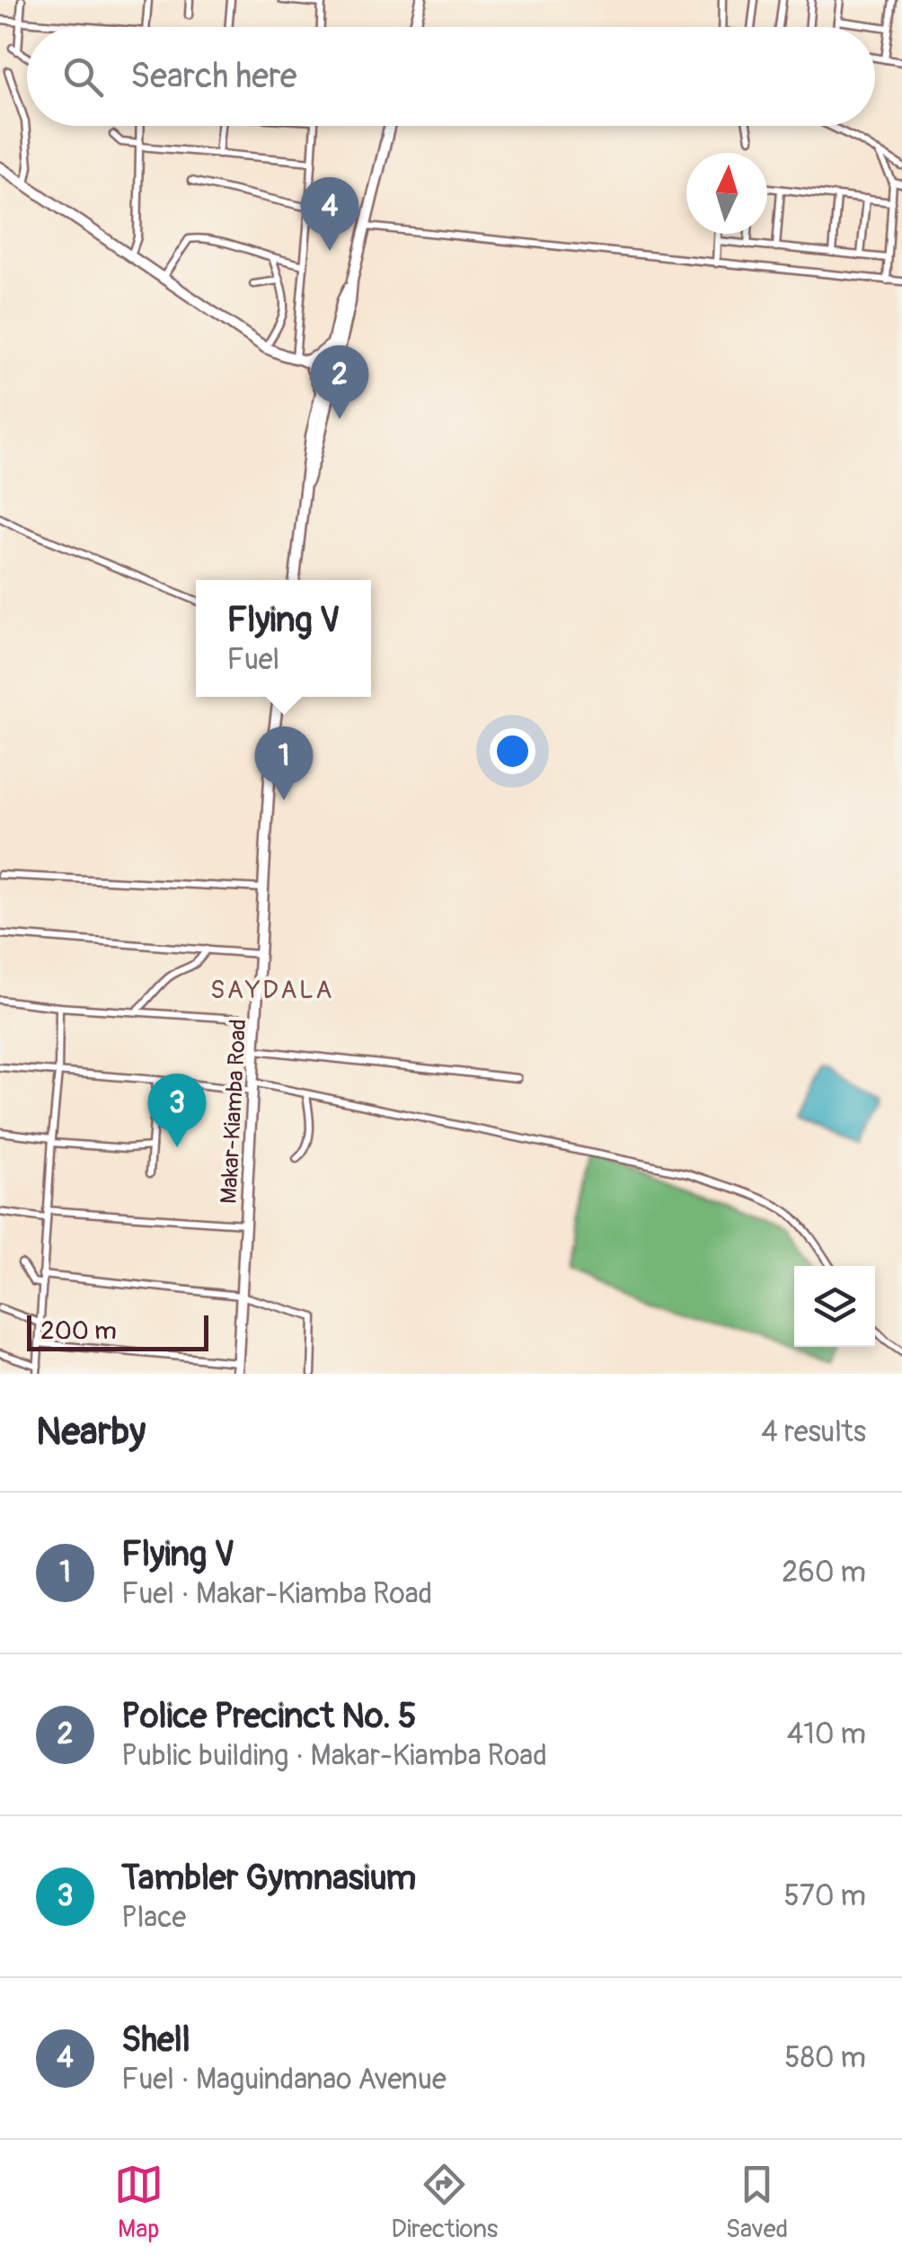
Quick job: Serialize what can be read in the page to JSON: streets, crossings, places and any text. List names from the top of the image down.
{
  "streets": {
    "main road": ["Makar-Kiamba Road"]
  },
  "districts": ["SAYDALA"],
  "scale_bar": "200 m",
  "north": "top",
  "page": {
    "search": "Search here",
    "pins": [
      "4",
      "2",
      "1",
      "3"
    ],
    "popup": ["Flying V", "Fuel"],
    "scale": "200 m",
    "heading": ["Nearby", "4 results"],
    "list": [
      {
        "mark": "1",
        "name": "Flying V",
        "note": "Fuel · Makar-Kiamba Road",
        "value": "260 m"
      },
      {
        "mark": "2",
        "name": "Police Precinct No. 5",
        "note": "Public building · Makar-Kiamba Road",
        "value": "410 m"
      },
      {
        "mark": "3",
        "name": "Tambler Gymnasium",
        "note": "Place",
        "value": "570 m"
      },
      {
        "mark": "4",
        "name": "Shell",
        "note": "Fuel · Maguindanao Avenue",
        "value": "580 m"
      }
    ],
    "nav": ["Map", "Directions", "Saved"]
  }
}
